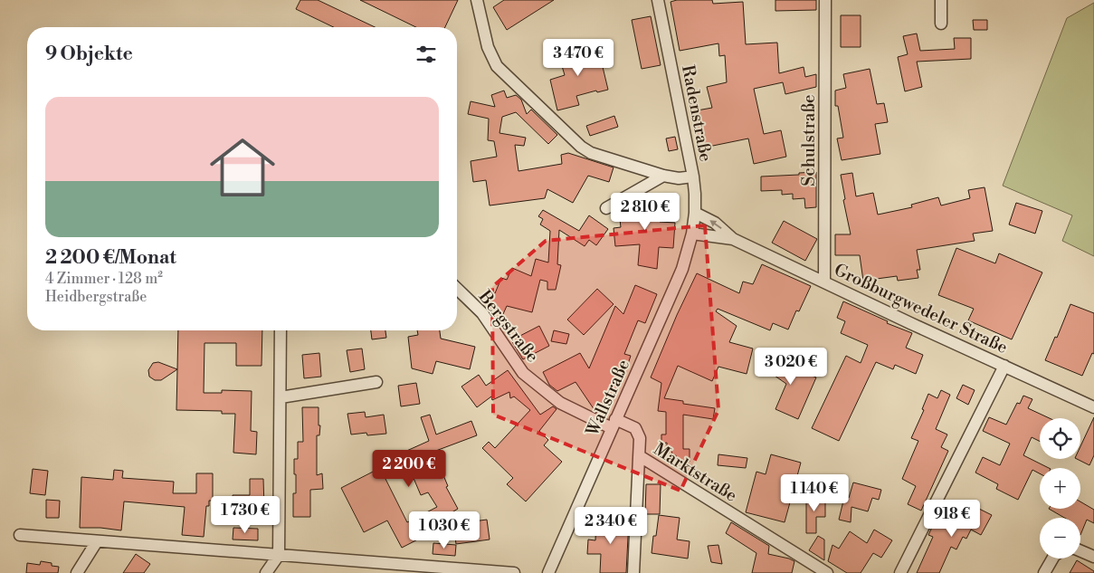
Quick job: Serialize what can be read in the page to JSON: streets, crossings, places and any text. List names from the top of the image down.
{
  "streets": {
    "street": [
      "Radenstraße",
      "Schulstraße",
      "Großburgwedeler Straße",
      "Bergstraße",
      "Wallstraße",
      "Marktstraße"
    ]
  },
  "crossings": [
    ["Radenstraße", "Großburgwedeler Straße"],
    ["Radenstraße", "Wallstraße"],
    ["Schulstraße", "Großburgwedeler Straße"],
    ["Großburgwedeler Straße", "Wallstraße"],
    ["Bergstraße", "Wallstraße"],
    ["Bergstraße", "Marktstraße"]
  ],
  "page": {
    "heading": "9 Objekte",
    "price": [
      "3 470 €",
      "2 810 €",
      "3 020 €",
      "2 200 €",
      "1 140 €",
      "1 730 €",
      "918 €",
      "2 340 €",
      "1 030 €"
    ],
    "list": [
      {
        "name": "2 200 €/Monat",
        "note": "4 Zimmer · 128 m² · Heidbergstraße"
      }
    ],
    "map_buttons": ["+", "−"]
  }
}
